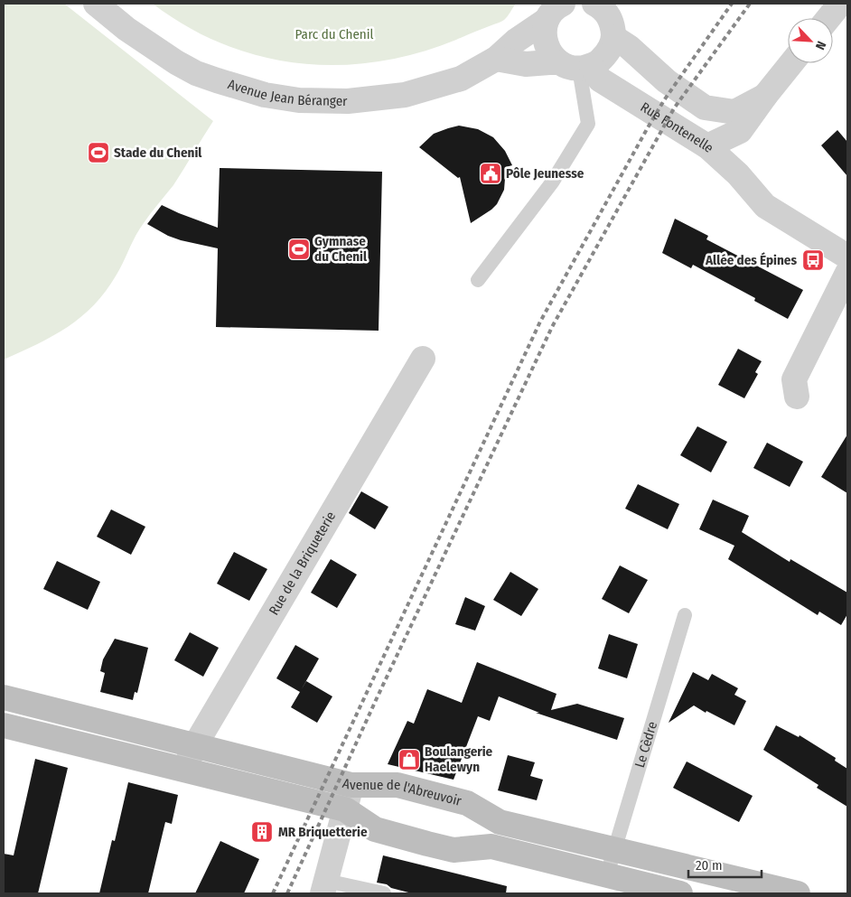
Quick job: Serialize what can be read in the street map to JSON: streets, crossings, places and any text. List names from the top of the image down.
{
  "streets": {
    "street": [
      "Avenue Jean Béranger",
      "Rue Fontenelle",
      "Rue de la Briqueterie",
      "Avenue de l'Abreuvoir"
    ],
    "lane": ["Le Cèdre"]
  },
  "crossings": [
    ["Avenue Jean Béranger", "Rue Fontenelle"],
    ["Rue de la Briqueterie", "Avenue de l'Abreuvoir"],
    ["Le Cèdre", "Avenue de l'Abreuvoir"]
  ],
  "parks": ["Parc du Chenil"],
  "places": {
    "sports": ["Stade du Chenil", "Gymnase du Chenil"],
    "public building": ["Pôle Jeunesse"],
    "bus stop": ["Allée des Épines"],
    "shop": ["Boulangerie Haelewyn"],
    "building": ["MR Briquetterie"]
  },
  "scale_bar": "20 m",
  "north": "bottom right"
}
